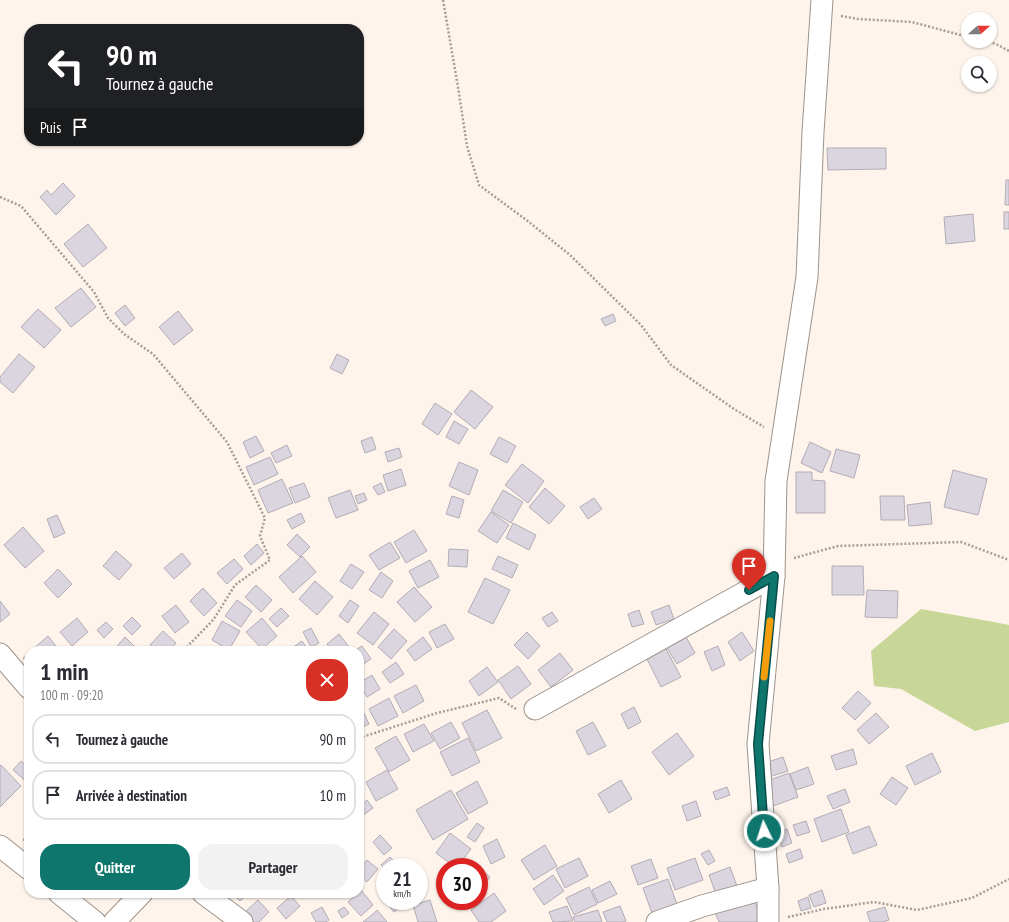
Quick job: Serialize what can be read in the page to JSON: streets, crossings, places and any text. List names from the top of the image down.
{
  "north": "right",
  "page": {
    "turn": ["90 m", "Tournez à gauche"],
    "then": "Puis",
    "heading": ["1 min", "100 m · 09:20"],
    "list": [
      {
        "name": "Tournez à gauche",
        "value": "90 m"
      },
      {
        "name": "Arrivée à destination",
        "value": "10 m"
      }
    ],
    "buttons": ["Quitter", "Partager"],
    "speed": "21 km/h",
    "limit": "30"
  }
}
